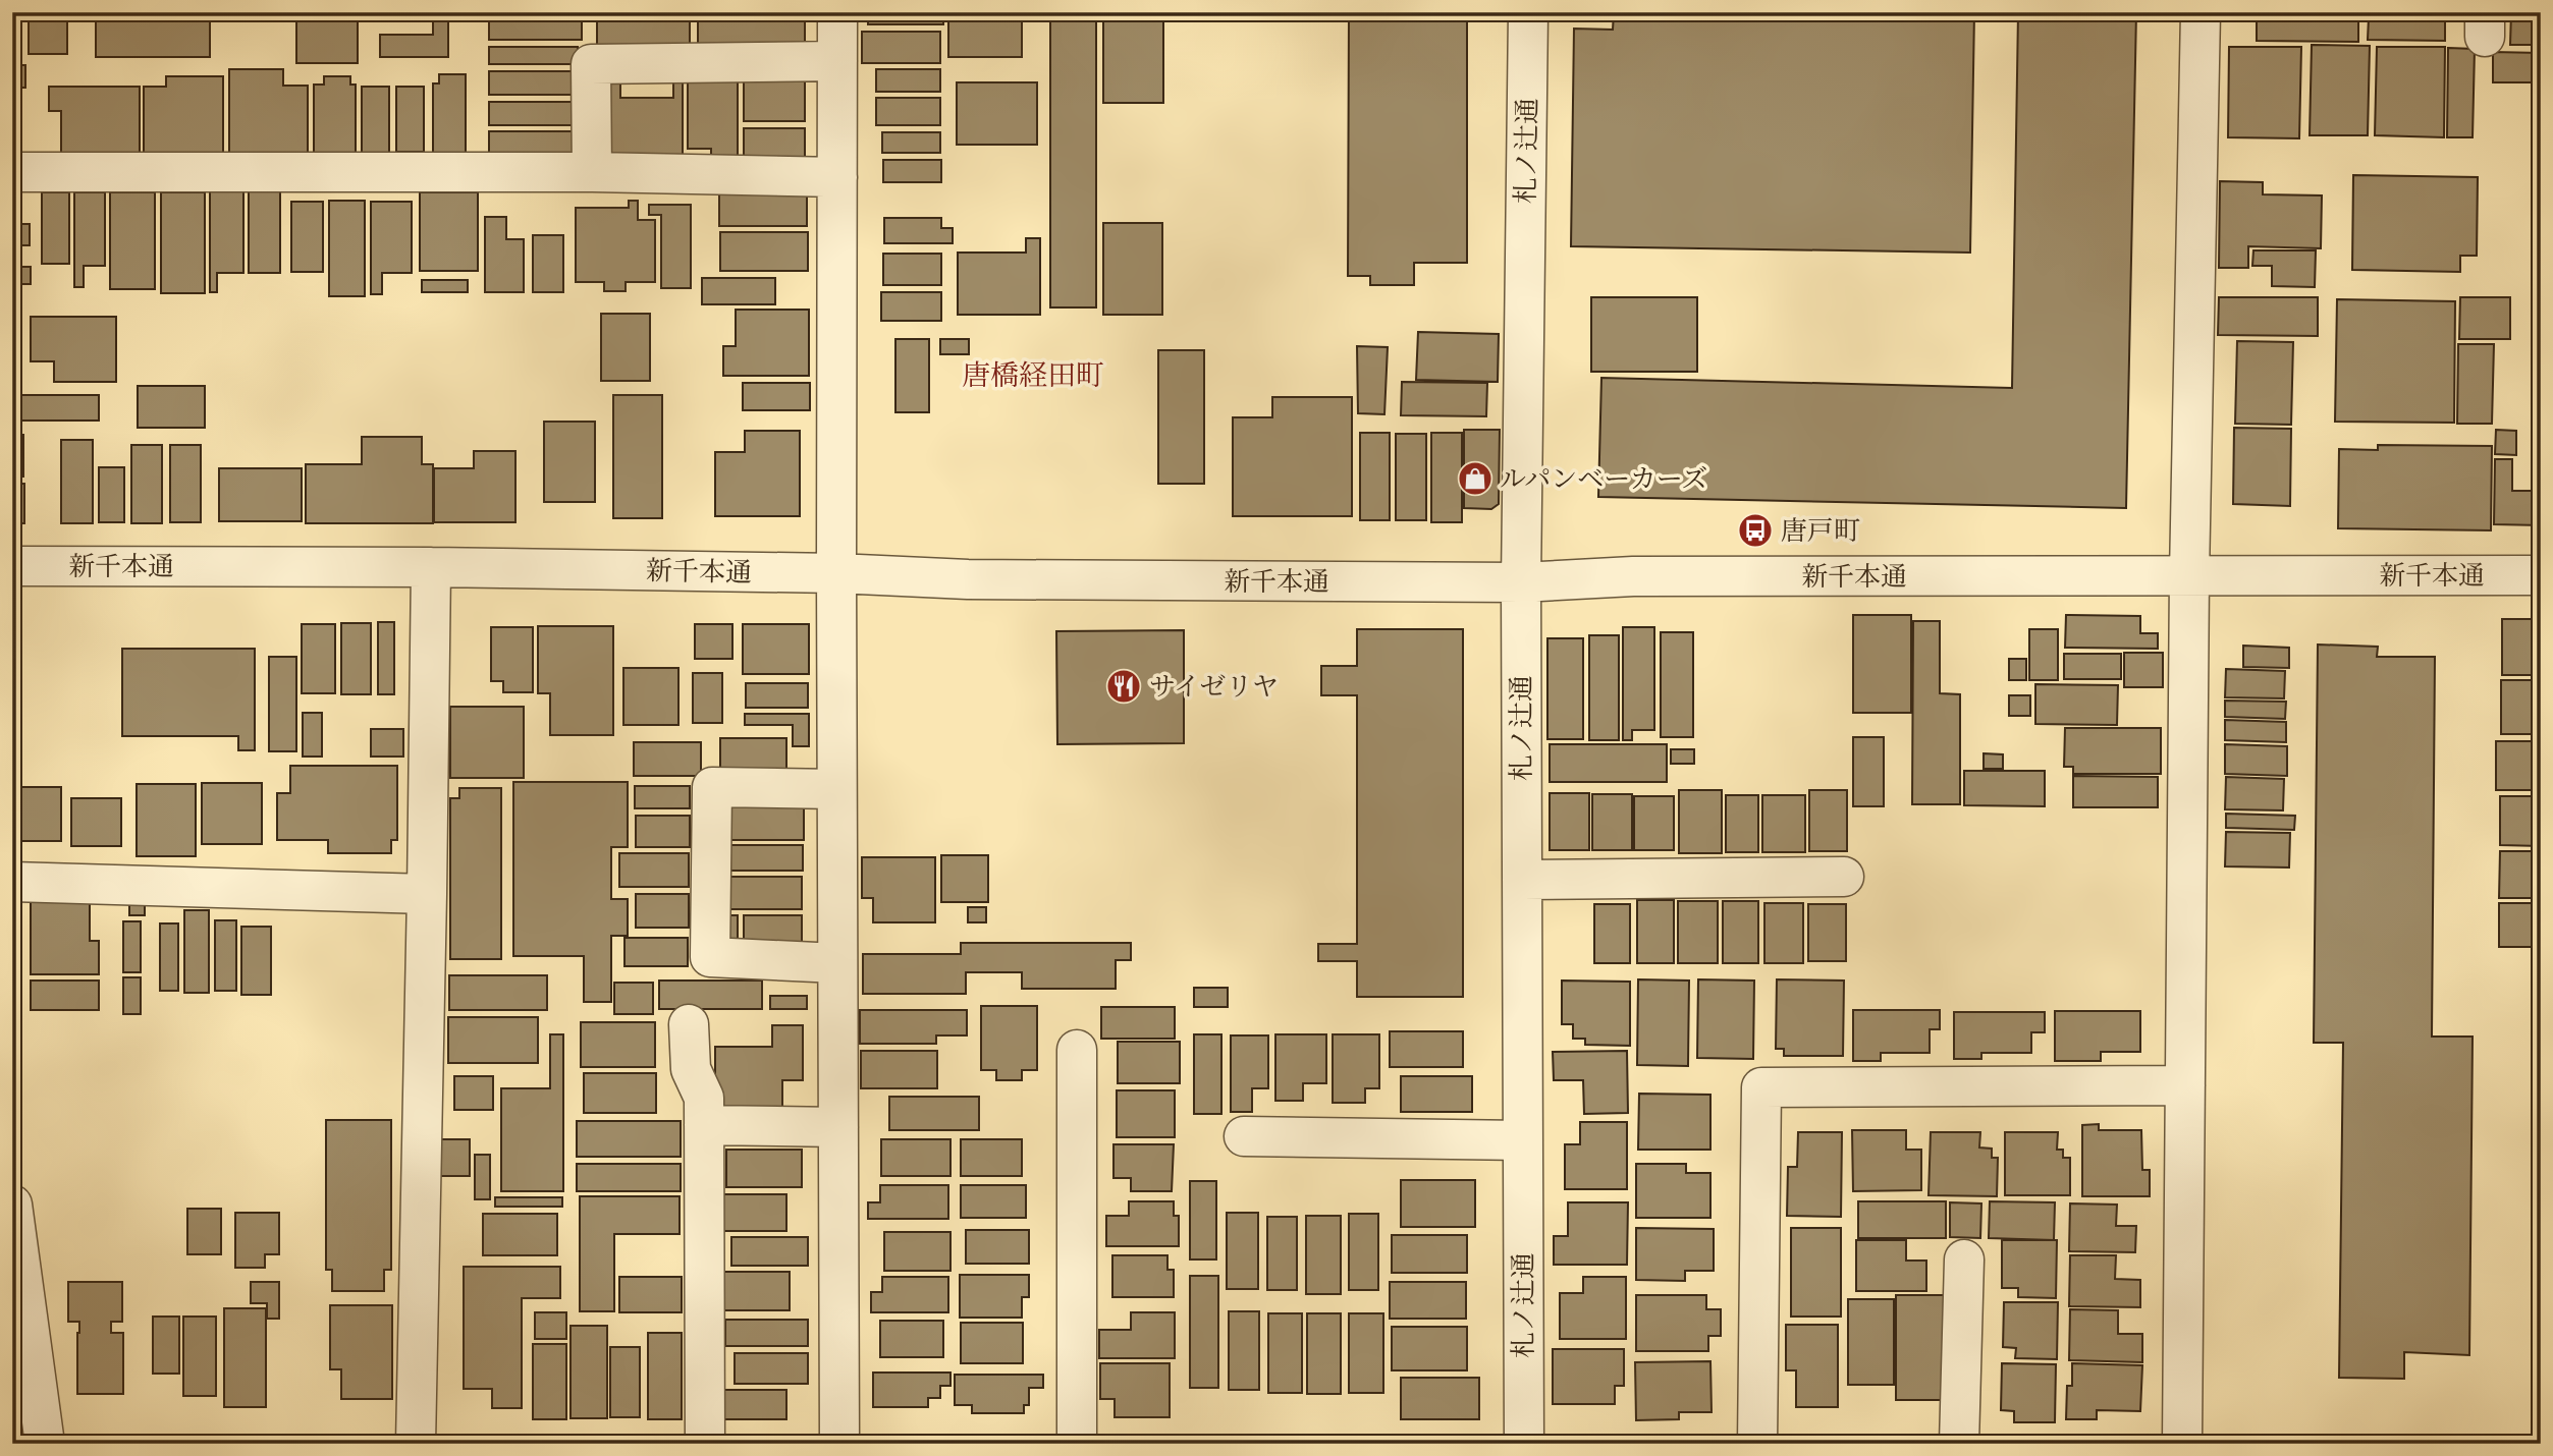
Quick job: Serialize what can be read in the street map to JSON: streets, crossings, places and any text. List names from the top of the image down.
{
  "streets": {
    "street": ["札ノ辻通", "新千本通"]
  },
  "crossings": [
    ["札ノ辻通", "新千本通"]
  ],
  "districts": ["唐橋経田町"],
  "places": {
    "shop": ["ルパンベーカーズ"],
    "bus stop": ["唐戸町"],
    "restaurant": ["サイゼリヤ"]
  }
}
